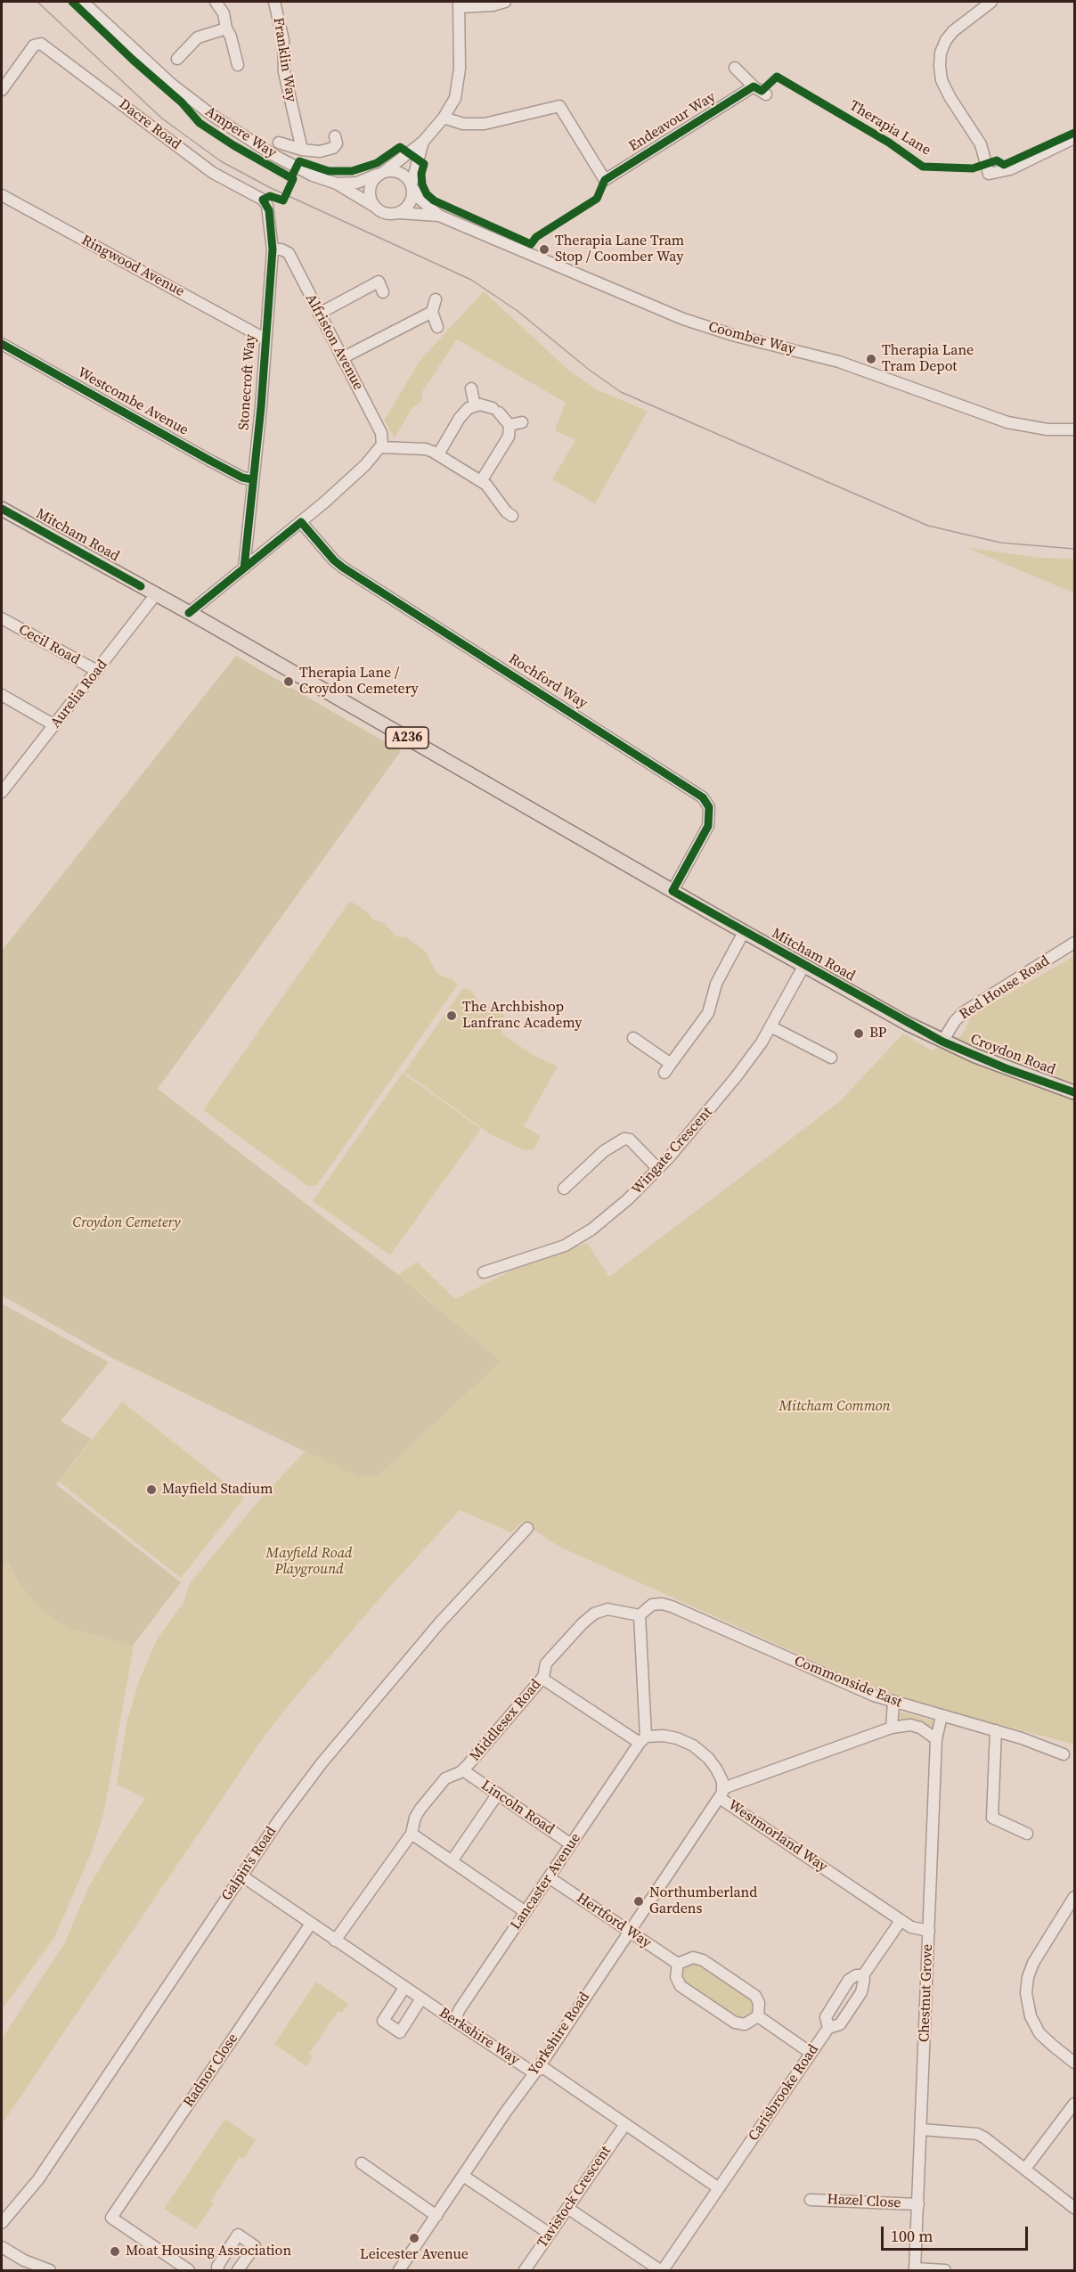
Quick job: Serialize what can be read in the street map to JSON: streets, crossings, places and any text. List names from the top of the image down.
{
  "streets": {
    "main road": ["Mitcham Road", "A236", "Croydon Road"],
    "street": [
      "Franklin Way",
      "Endeavour Way",
      "Dacre Road",
      "Ampere Way",
      "Ringwood Avenue",
      "Coomber Way",
      "Alfriston Avenue",
      "Stonecroft Way",
      "Westcombe Avenue",
      "Cecil Road",
      "Rochford Way",
      "Aurelia Road",
      "Red House Road",
      "Wingate Crescent",
      "Commonside East",
      "Middlesex Road",
      "Lincoln Road",
      "Westmorland Way",
      "Galpin's Road",
      "Lancaster Avenue",
      "Hertford Way",
      "Chestnut Grove",
      "Yorkshire Road",
      "Berkshire Way",
      "Radnor Close",
      "Carisbrooke Road",
      "Tavistock Crescent",
      "Hazel Close"
    ],
    "cycle path": ["Therapia Lane"]
  },
  "crossings": [
    ["Dacre Road", "Stonecroft Way"],
    ["Ampere Way", "Coomber Way"],
    ["Ringwood Avenue", "Stonecroft Way"],
    ["Alfriston Avenue", "Stonecroft Way"],
    ["Stonecroft Way", "Westcombe Avenue"],
    ["Mitcham Road", "Rochford Way"],
    ["Mitcham Road", "Aurelia Road"],
    ["Mitcham Road", "Red House Road"],
    ["Mitcham Road", "Croydon Road"],
    ["Mitcham Road", "Wingate Crescent"],
    ["Cecil Road", "Aurelia Road"],
    ["Red House Road", "Croydon Road"],
    ["Commonside East", "Middlesex Road"],
    ["Commonside East", "Chestnut Grove"],
    ["Middlesex Road", "Lincoln Road"],
    ["Middlesex Road", "Berkshire Way"],
    ["Lincoln Road", "Lancaster Avenue"],
    ["Westmorland Way", "Lancaster Avenue"],
    ["Westmorland Way", "Chestnut Grove"],
    ["Westmorland Way", "Yorkshire Road"],
    ["Westmorland Way", "Carisbrooke Road"],
    ["Galpin's Road", "Berkshire Way"],
    ["Lancaster Avenue", "Hertford Way"],
    ["Lancaster Avenue", "Berkshire Way"],
    ["Hertford Way", "Yorkshire Road"],
    ["Chestnut Grove", "Hazel Close"],
    ["Yorkshire Road", "Berkshire Way"],
    ["Berkshire Way", "Radnor Close"],
    ["Berkshire Way", "Carisbrooke Road"],
    ["Berkshire Way", "Tavistock Crescent"]
  ],
  "parks": ["Croydon Cemetery", "Mitcham Common", "Mayfield Road Playground"],
  "places": [
    "Therapia Lane Tram Stop / Coomber Way",
    "Therapia Lane Tram Depot",
    "Therapia Lane / Croydon Cemetery",
    "The Archbishop Lanfranc Academy",
    "BP",
    "Mayfield Stadium",
    "Northumberland Gardens",
    "Leicester Avenue",
    "Moat Housing Association"
  ],
  "scale_bar": "100 m"
}
